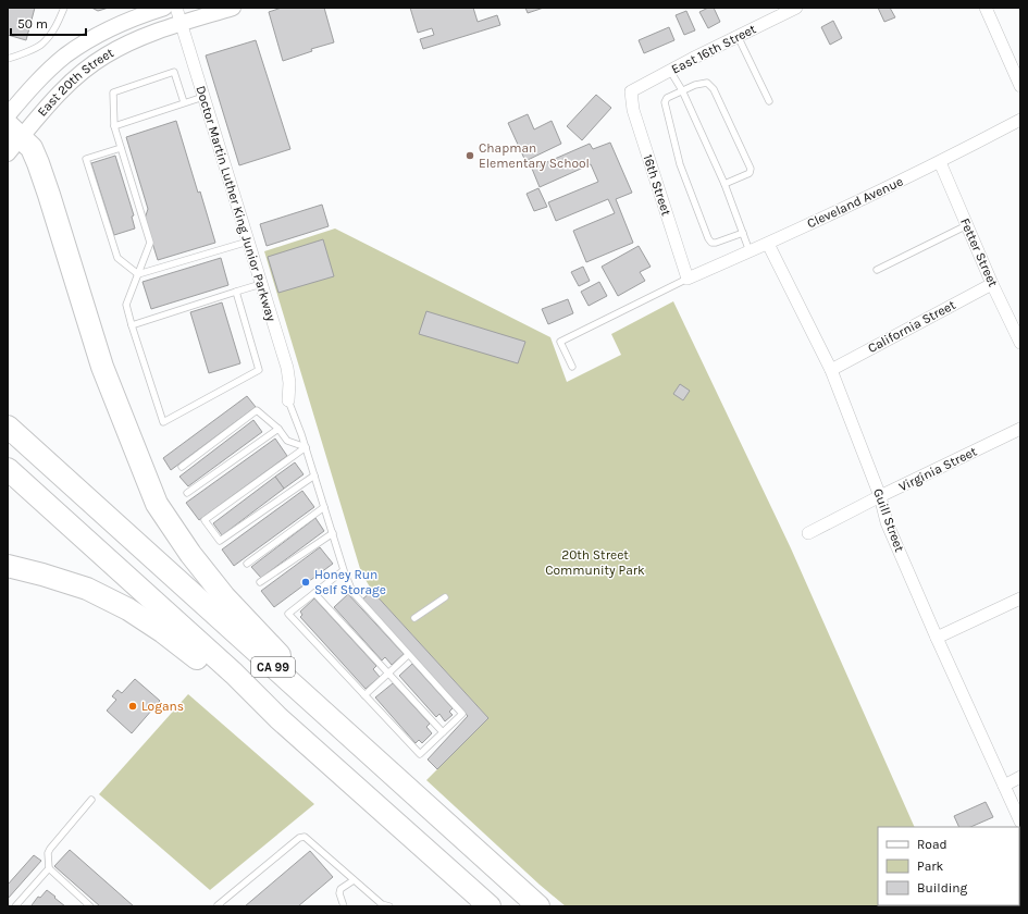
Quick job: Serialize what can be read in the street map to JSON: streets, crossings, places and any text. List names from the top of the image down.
{
  "streets": {
    "highway": ["CA 99"],
    "street": [
      "East 16th Street",
      "East 20th Street",
      "16th Street",
      "Cleveland Avenue",
      "Doctor Martin Luther King Junior Parkway",
      "Fetter Street",
      "California Street",
      "Virginia Street",
      "Guill Street"
    ]
  },
  "crossings": [
    ["East 16th Street", "16th Street"],
    ["East 20th Street", "Doctor Martin Luther King Junior Parkway"],
    ["16th Street", "Cleveland Avenue"],
    ["Cleveland Avenue", "Fetter Street"],
    ["Cleveland Avenue", "Guill Street"],
    ["Fetter Street", "California Street"],
    ["California Street", "Guill Street"],
    ["Virginia Street", "Guill Street"]
  ],
  "parks": ["20th Street Community Park"],
  "places": ["Chapman Elementary School", "Honey Run Self Storage", "Logans"],
  "legend": ["Road", "Park", "Building"],
  "scale_bar": "50 m"
}
